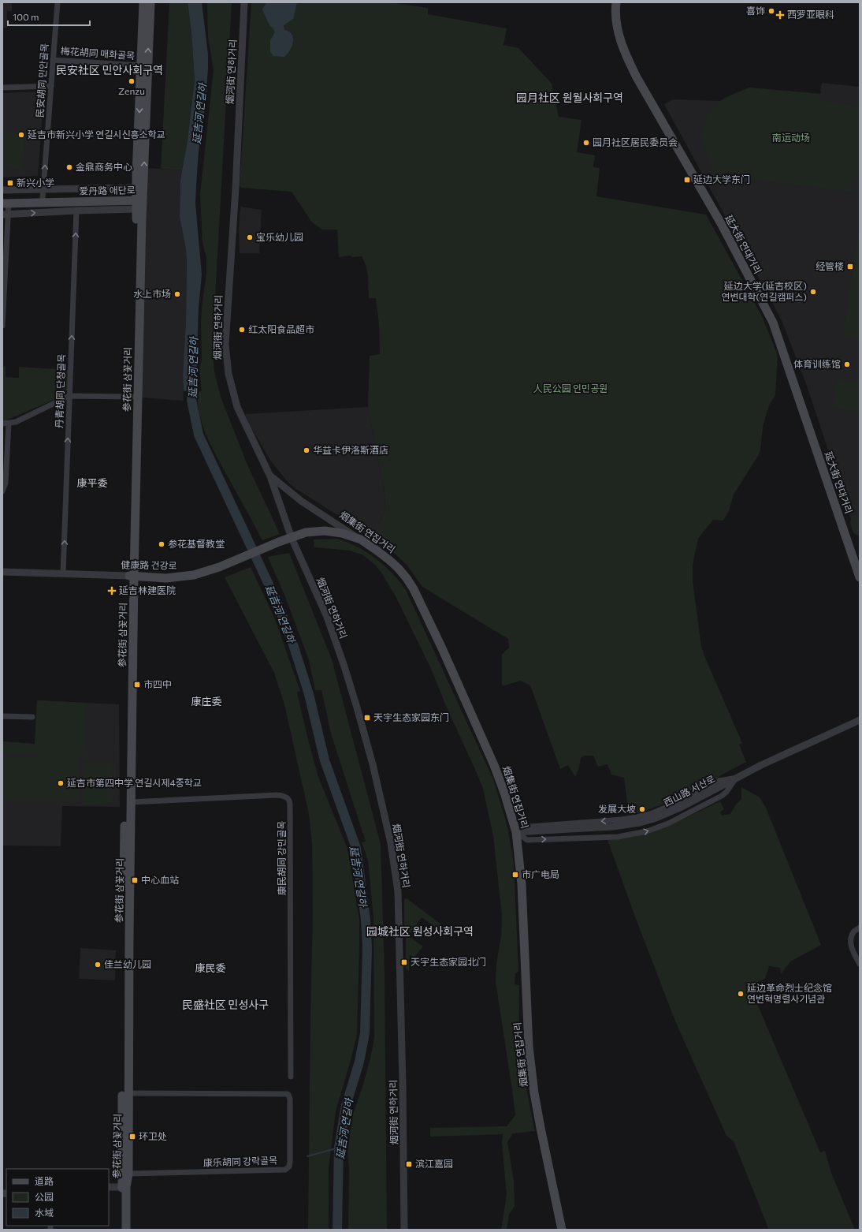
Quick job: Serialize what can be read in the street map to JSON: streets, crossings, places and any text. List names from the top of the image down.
{
  "streets": {
    "main road": [
      "爱丹路 애단로",
      "延大街 연대거리",
      "参花街 삼꽃거리",
      "烟集街 연집거리",
      "健康路 건강로"
    ],
    "street": [
      "梅花胡同 매화골목",
      "烟河街 연하거리",
      "民安胡同 민안골목",
      "丹青胡同 단청골목",
      "西山路 서산로",
      "康民胡同 강민골목",
      "康乐胡同 강락골목"
    ]
  },
  "crossings": [
    ["梅花胡同 매화골목", "民安胡同 민안골목"],
    ["梅花胡同 매화골목", "参花街 삼꽃거리"],
    ["烟河街 연하거리", "烟集街 연집거리"],
    ["烟河街 연하거리", "健康路 건강로"],
    ["民安胡同 민안골목", "爱丹路 애단로"],
    ["爱丹路 애단로", "参花街 삼꽃거리"],
    ["爱丹路 애단로", "丹青胡同 단청골목"],
    ["参花街 삼꽃거리", "健康路 건강로"],
    ["参花街 삼꽃거리", "康民胡同 강민골목"],
    ["参花街 삼꽃거리", "康乐胡同 강락골목"],
    ["丹青胡同 단청골목", "健康路 건강로"],
    ["烟集街 연집거리", "健康路 건강로"],
    ["烟集街 연집거리", "西山路 서산로"]
  ],
  "one_way": ["民安胡同 민안골목", "丹青胡同 단청골목"],
  "districts": [
    "民安社区 민안사회구역",
    "园月社区 원월사회구역",
    "康平委",
    "康庄委",
    "园城社区 원성사회구역",
    "康民委",
    "民盛社区 민성사구"
  ],
  "water": ["延吉河 연길하"],
  "parks": ["南运动场", "人民公园 인민공원"],
  "places": {
    "other": [
      "喜饰",
      "Zenzu",
      "延吉市新兴小学 연길시신흥소학교",
      "园月社区居民委员会",
      "金鼎商务中心",
      "宝乐幼儿园",
      "延边大学(延吉校区) 연변대학(연길캠퍼스)",
      "水上市场",
      "红太阳食品超市",
      "体育训练馆",
      "华益卡伊洛斯酒店",
      "参花基督教堂",
      "延吉市第四中学 연길시제4중학교",
      "发展大坡",
      "佳兰幼儿园",
      "延边革命烈士纪念馆 연변혁명렬사기념관"
    ],
    "health": ["西罗亚眼科", "延吉林建医院"],
    "transit": [
      "延边大学东门",
      "新兴小学",
      "经管楼",
      "市四中",
      "天宇生态家园东门",
      "市广电局",
      "中心血站",
      "天宇生态家园北门",
      "环卫处",
      "滨江嘉园"
    ]
  },
  "legend": ["道路", "公园", "水域"],
  "scale_bar": "100 m"
}
